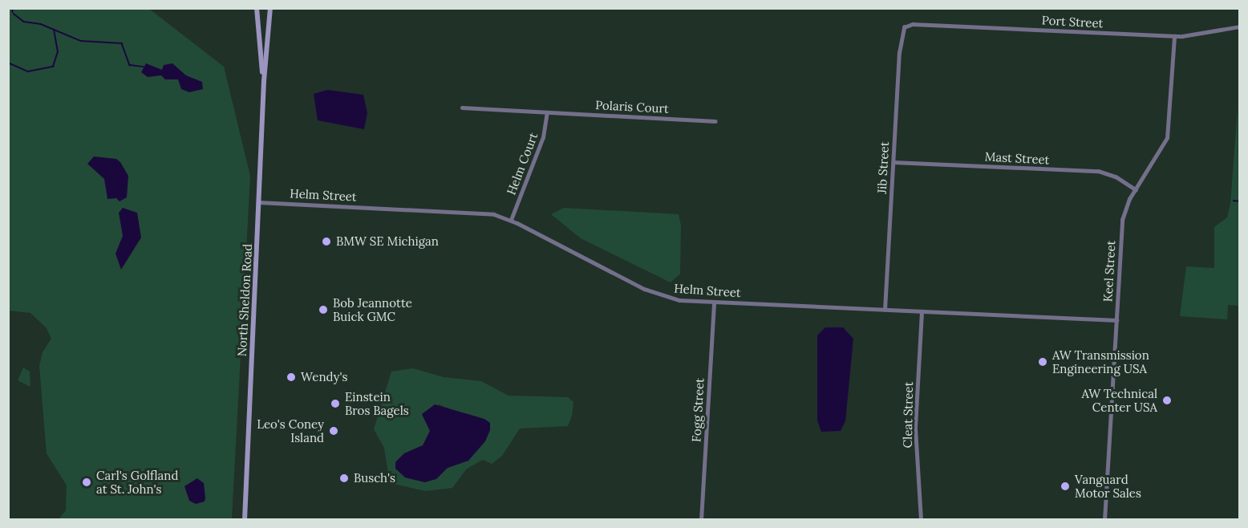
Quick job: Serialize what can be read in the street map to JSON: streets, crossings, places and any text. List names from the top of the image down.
{
  "streets": {
    "main road": ["North Sheldon Road"],
    "street": [
      "Port Street",
      "Polaris Court",
      "Mast Street",
      "Helm Court",
      "Jib Street",
      "Helm Street",
      "Keel Street",
      "Fogg Street",
      "Cleat Street"
    ]
  },
  "crossings": [
    ["Port Street", "Jib Street"],
    ["Port Street", "Keel Street"],
    ["Polaris Court", "Helm Court"],
    ["Mast Street", "Jib Street"],
    ["Mast Street", "Keel Street"],
    ["Helm Court", "Helm Street"],
    ["Jib Street", "Helm Street"],
    ["Helm Street", "Keel Street"],
    ["Helm Street", "North Sheldon Road"],
    ["Helm Street", "Fogg Street"],
    ["Helm Street", "Cleat Street"]
  ],
  "places": [
    "BMW SE Michigan",
    "Bob Jeannotte Buick GMC",
    "AW Transmission Engineering USA",
    "Wendy's",
    "AW Technical Center USA",
    "Einstein Bros Bagels",
    "Leo's Coney Island",
    "Busch's",
    "Carl's Golfland at St. John's",
    "Vanguard Motor Sales"
  ]
}
